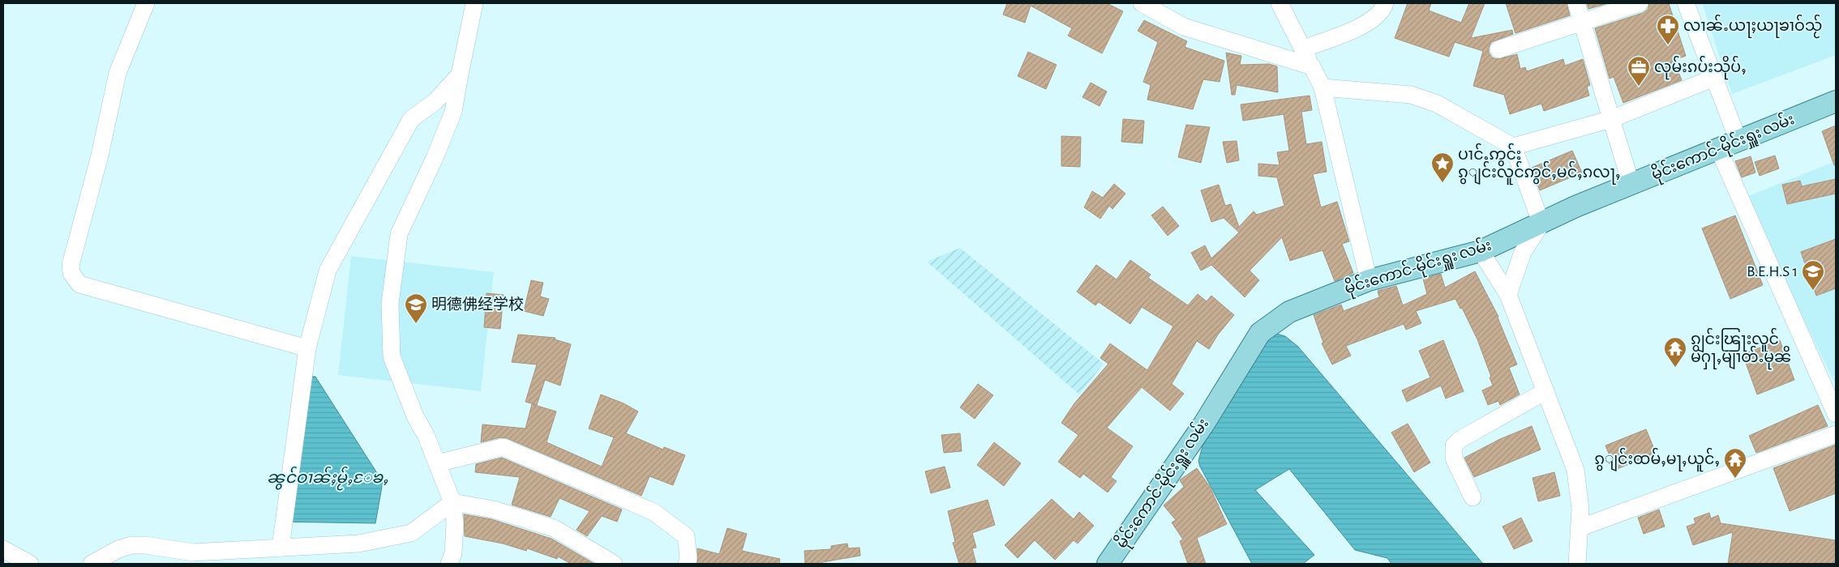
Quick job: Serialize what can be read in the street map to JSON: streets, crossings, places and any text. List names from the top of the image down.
{
  "streets": {
    "main road": ["မိုင်းကောင်-မိုင်းရှူး လမ်း"]
  },
  "water": ["ၼွင်ဝၢၼ်ႈမႂ်ႇႄၶႇ"],
  "places": {
    "pharmacy": ["လၢၼ်ႉယႃႈယႃၶၢဝ်သႂ်"],
    "office": ["လုမ်းၵပ်းသိုပ်ႇ"],
    "place": ["ပၢင်ႇဢွင်ႈ ၵွျင်းလူင်ဢွင်ႇမင်ႇၵလႃႇ"],
    "school or university": ["B.E.H.S 1", "明德佛经学校"],
    "temple": ["ၵျွင်းၽြႃးလူင် မႁႃႇမျၢတ်ႉမုၼိ", "ၵွျင်းထမ်ႇမႃႇယူင်ႇ"]
  }
}
